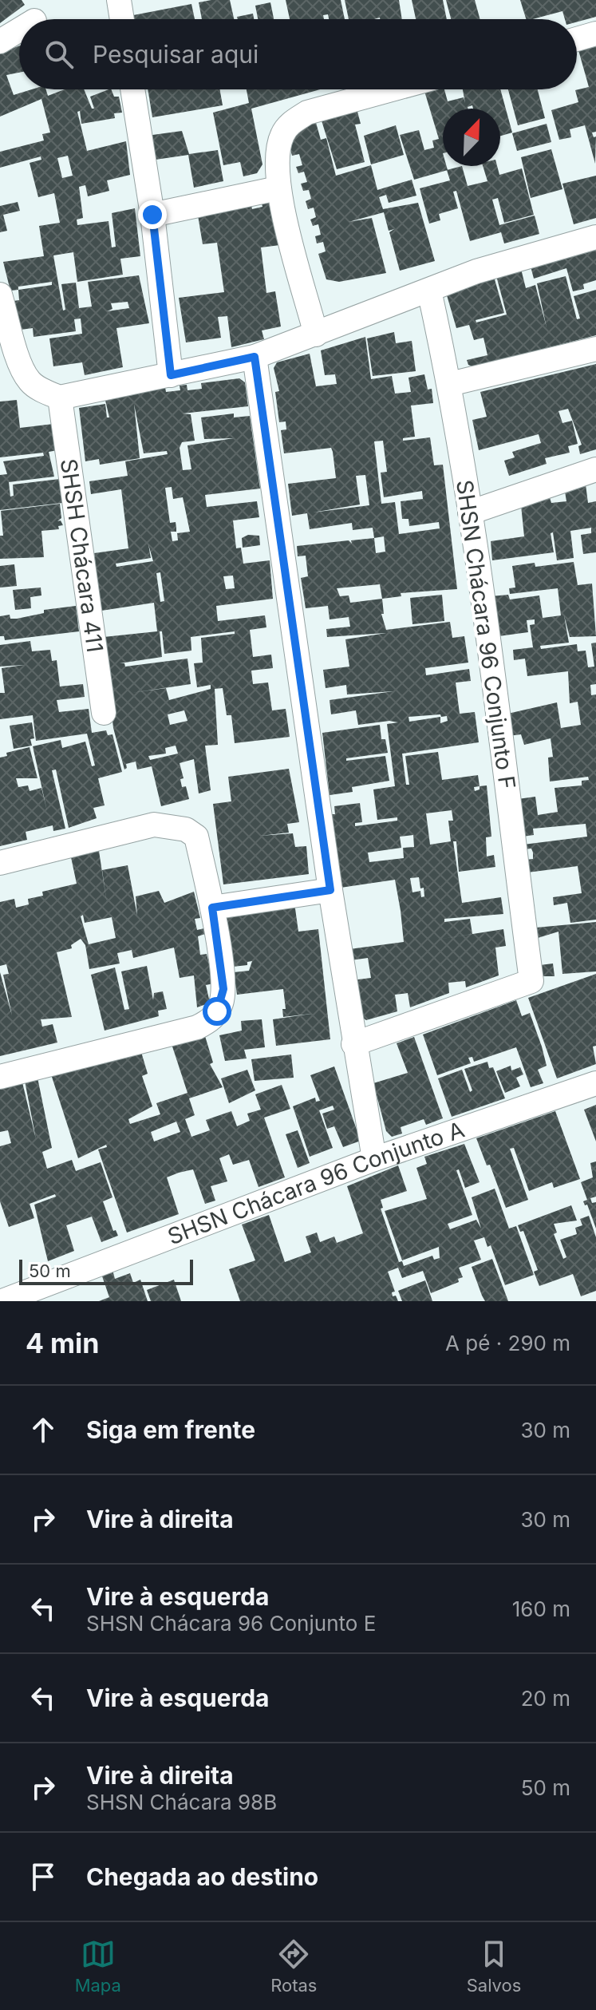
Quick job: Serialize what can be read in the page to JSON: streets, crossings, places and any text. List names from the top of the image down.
{
  "streets": {
    "street": ["SHSH Chácara 411", "SHSN Chácara 96 Conjunto F", "SHSN Chácara 96 Conjunto A"]
  },
  "scale_bar": "50 m",
  "north": "top right",
  "page": {
    "search": "Pesquisar aqui",
    "scale": "50 m",
    "heading": ["4 min", "A pé · 290 m"],
    "list": [
      ["Siga em frente", "30 m"],
      ["Vire à direita", "30 m"],
      ["Vire à esquerda", "SHSN Chácara 96 Conjunto E", "160 m"],
      ["Vire à esquerda", "20 m"],
      ["Vire à direita", "SHSN Chácara 98B", "50 m"],
      "Chegada ao destino"
    ],
    "nav": ["Mapa", "Rotas", "Salvos"]
  }
}
